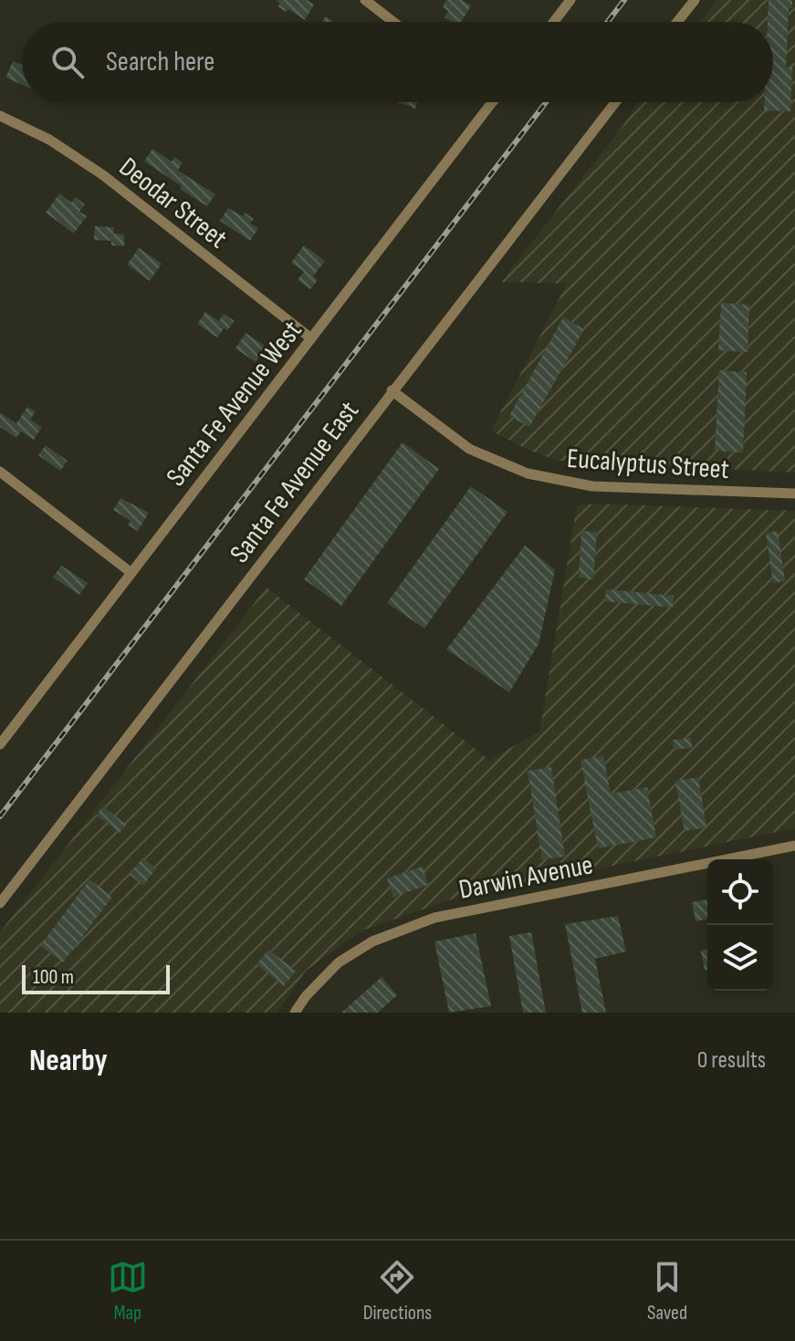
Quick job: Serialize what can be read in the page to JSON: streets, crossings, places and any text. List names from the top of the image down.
{
  "streets": {
    "street": [
      "Deodar Street",
      "Santa Fe Avenue West",
      "Eucalyptus Street",
      "Santa Fe Avenue East",
      "Darwin Avenue"
    ]
  },
  "crossings": [
    ["Deodar Street", "Santa Fe Avenue West"],
    ["Eucalyptus Street", "Santa Fe Avenue East"]
  ],
  "scale_bar": "100 m",
  "page": {
    "search": "Search here",
    "scale": "100 m",
    "heading": ["Nearby", "0 results"],
    "nav": ["Map", "Directions", "Saved"]
  }
}
